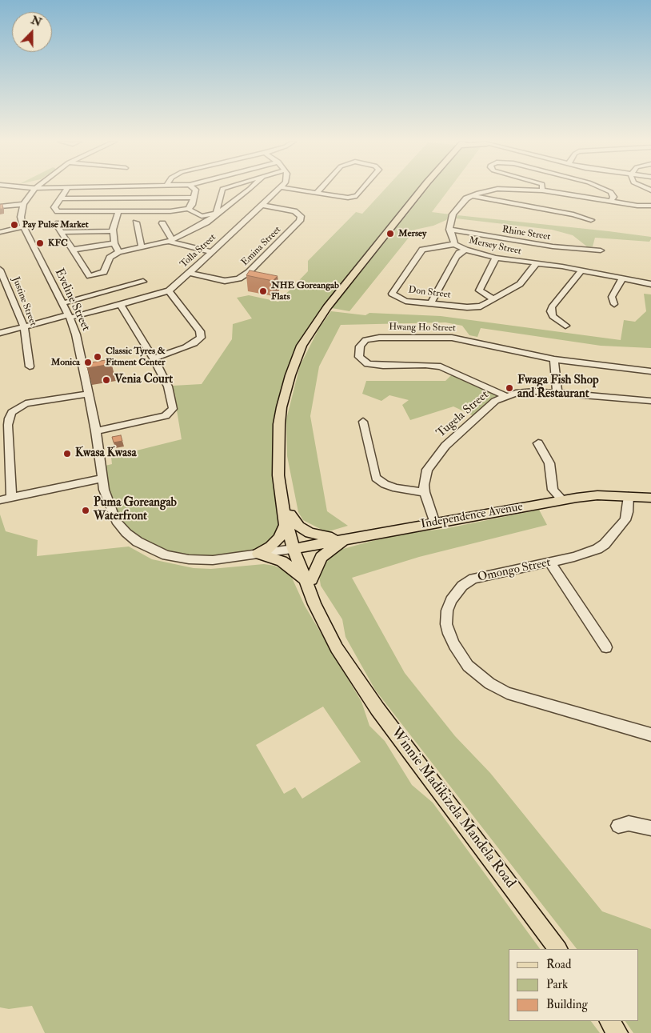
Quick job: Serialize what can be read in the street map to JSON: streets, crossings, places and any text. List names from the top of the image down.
{
  "streets": {
    "main road": ["Independence Avenue", "Winnie Madikizela Mandela Road"],
    "street": [
      "Rhine Street",
      "Emina Street",
      "Mersey Street",
      "Tolla Street",
      "Don Street",
      "Eveline Street",
      "Justine Street",
      "Hwang Ho Street",
      "Tugela Street",
      "Omongo Street"
    ]
  },
  "crossings": [
    ["Rhine Street", "Mersey Street"],
    ["Emina Street", "Tolla Street"],
    ["Mersey Street", "Don Street"],
    ["Tolla Street", "Eveline Street"],
    ["Tolla Street", "Justine Street"],
    ["Eveline Street", "Independence Avenue"],
    ["Eveline Street", "Winnie Madikizela Mandela Road"],
    ["Hwang Ho Street", "Tugela Street"],
    ["Tugela Street", "Independence Avenue"],
    ["Independence Avenue", "Omongo Street"],
    ["Independence Avenue", "Winnie Madikizela Mandela Road"]
  ],
  "places": [
    "Pay Pulse Market",
    "Mersey",
    "KFC",
    "NHE Goreangab Flats",
    "Classic Tyres & Fitment Center",
    "Monica",
    "Venia Court",
    "Fwaga Fish Shop and Restaurant",
    "Kwasa Kwasa",
    "Puma Goreangab Waterfront"
  ],
  "legend": ["Road", "Park", "Building"],
  "north": "top"
}
